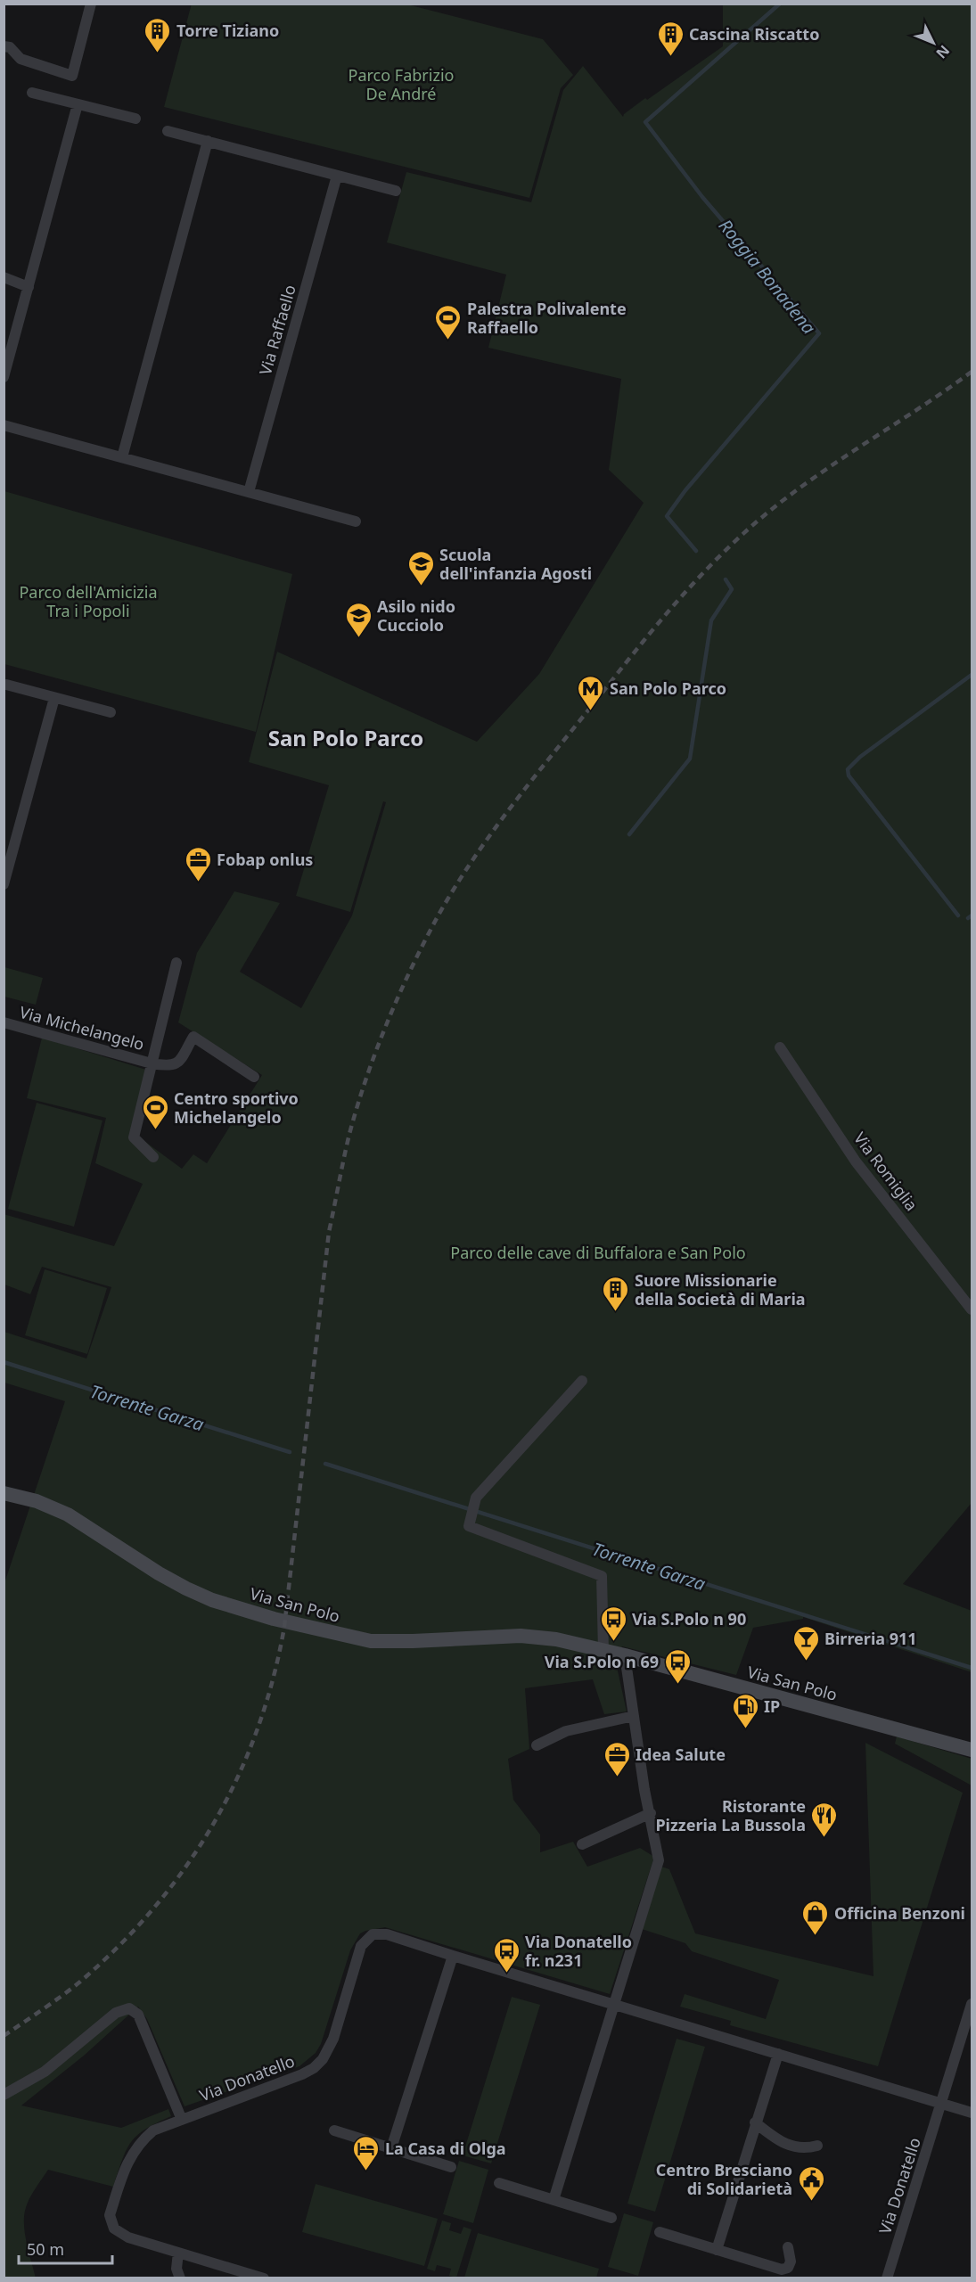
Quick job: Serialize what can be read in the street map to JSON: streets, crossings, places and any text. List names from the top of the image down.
{
  "streets": {
    "main road": ["Via San Polo"],
    "street": [
      "Via Raffaello",
      "Via Michelangelo",
      "Via Romiglia",
      "Via Donatello"
    ]
  },
  "districts": ["San Polo Parco"],
  "water": ["Roggia Bonadena", "Torrente Garza"],
  "parks": ["Parco Fabrizio De André", "Parco dell'Amicizia Tra i Popoli", "Parco delle cave di Buffalora e San Polo"],
  "places": {
    "building": ["Torre Tiziano", "Cascina Riscatto", "Suore Missionarie della Società di Maria"],
    "sports": ["Palestra Polivalente Raffaello", "Centro sportivo Michelangelo"],
    "school or university": ["Scuola dell'infanzia Agosti", "Asilo nido Cucciolo"],
    "metro station": ["San Polo Parco"],
    "office": ["Fobap onlus", "Idea Salute"],
    "bus stop": ["Via S.Polo n 90", "Via S.Polo n 69", "Via Donatello fr. n231"],
    "bar": ["Birreria 911"],
    "fuel station": ["IP"],
    "restaurant": ["Ristorante Pizzeria La Bussola"],
    "shop": ["Officina Benzoni"],
    "hotel": ["La Casa di Olga"],
    "public building": ["Centro Bresciano di Solidarietà"]
  },
  "scale_bar": "50 m",
  "north": "bottom right"
}
